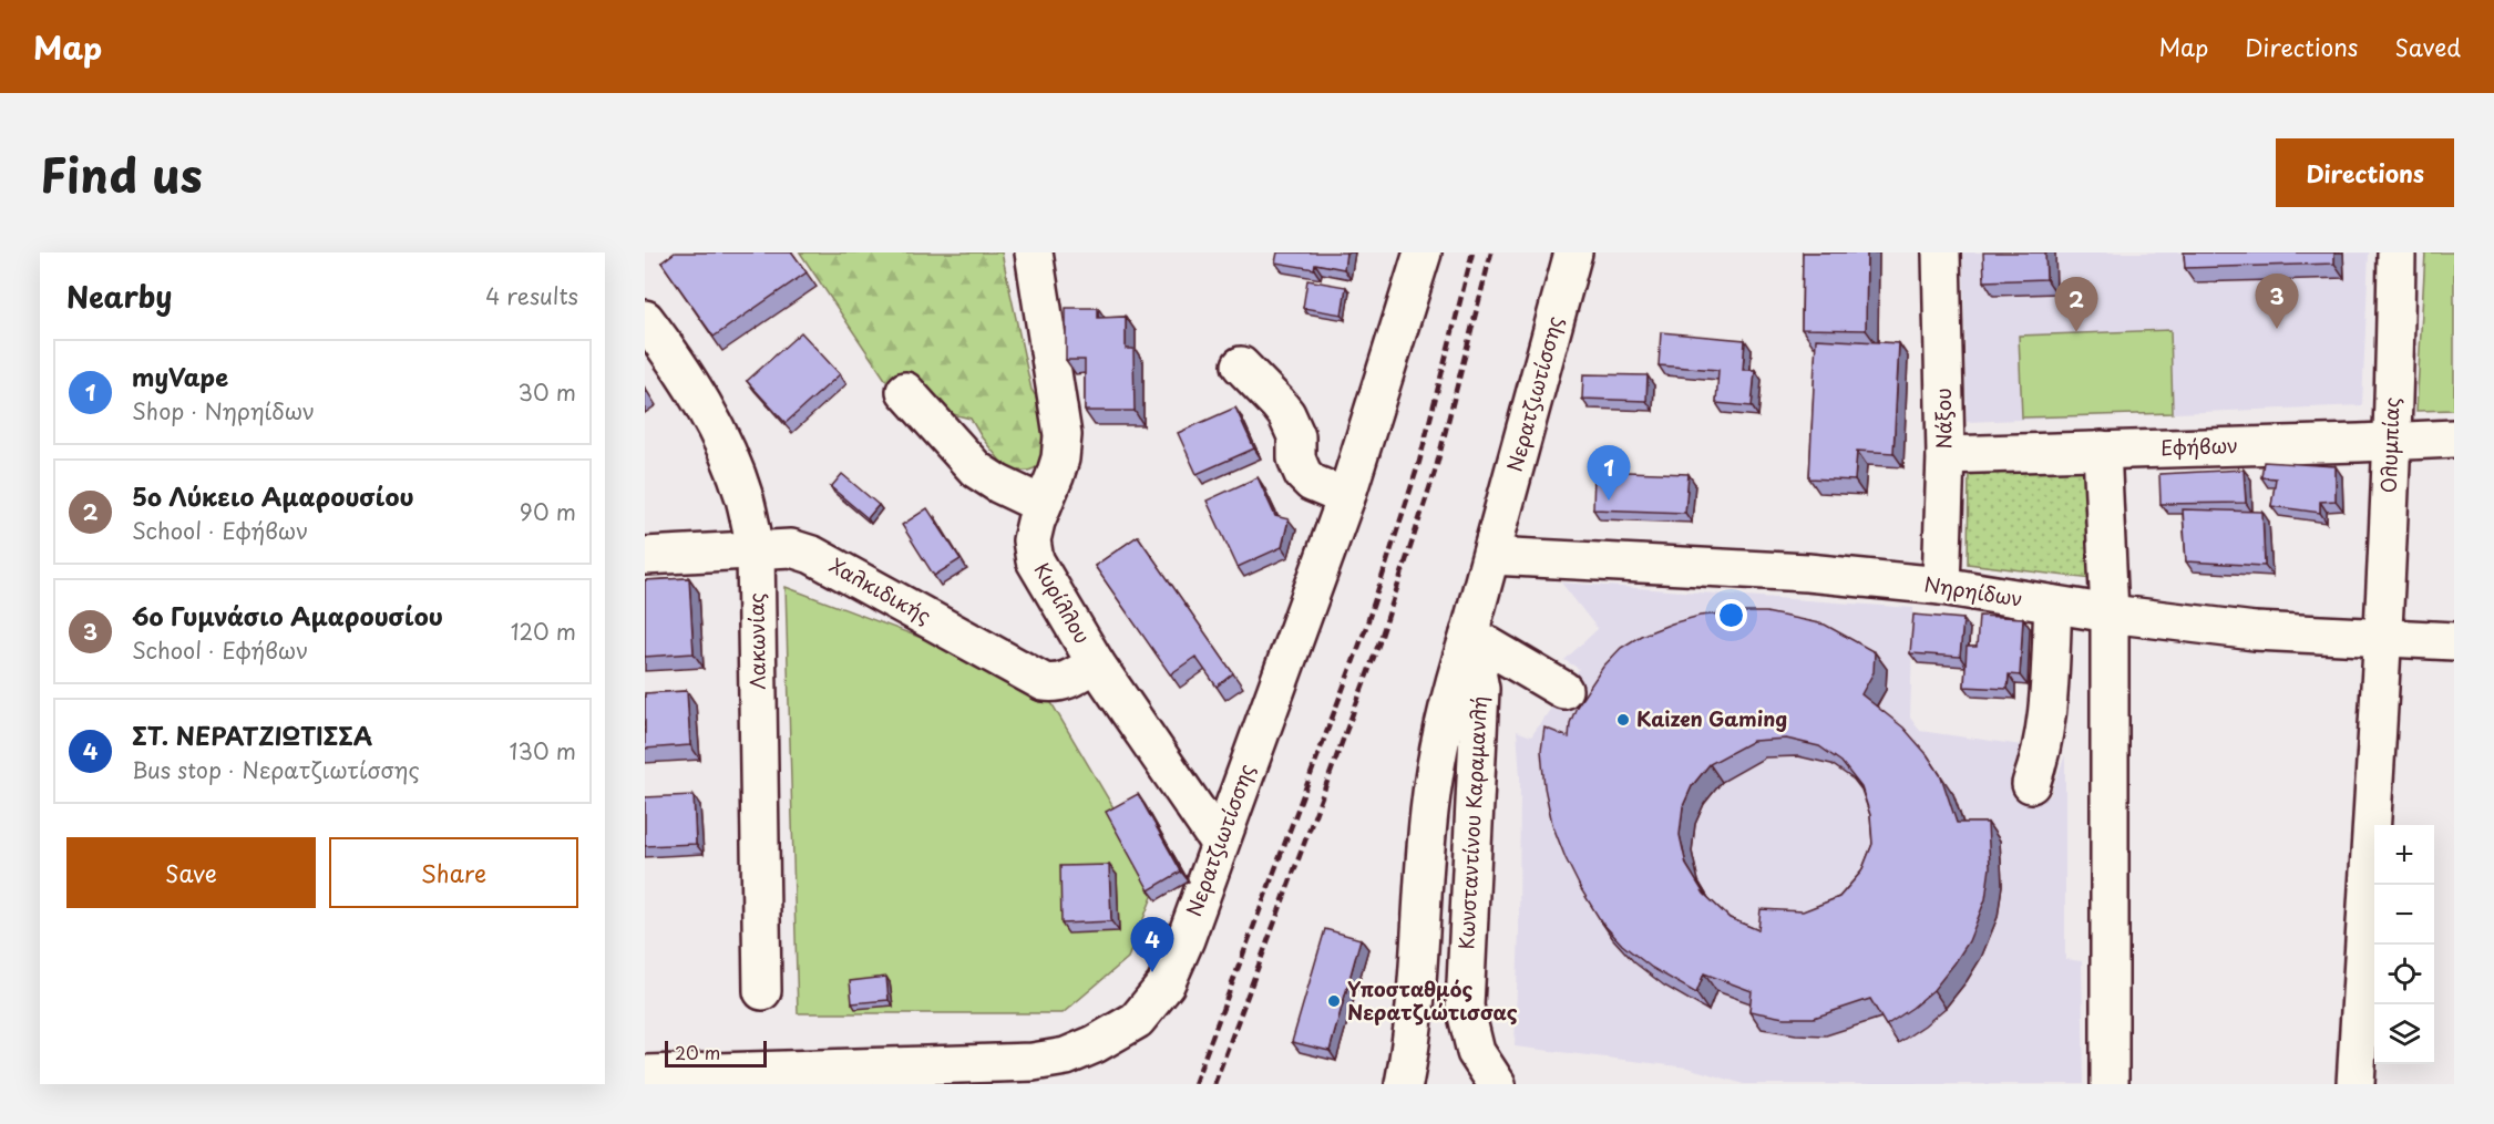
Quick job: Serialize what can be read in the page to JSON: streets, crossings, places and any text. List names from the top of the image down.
{
  "streets": {
    "street": [
      "Νερατζιωτίσσης",
      "Νάξου",
      "Ολυμπίας",
      "Εφήβων",
      "Χαλκιδικής",
      "Νηρηίδων",
      "Κυρίλλου",
      "Λακωνίας",
      "Κωνσταντίνου Καραμανλή"
    ]
  },
  "crossings": [
    ["Νερατζιωτίσσης", "Νηρηίδων"],
    ["Νερατζιωτίσσης", "Κυρίλλου"],
    ["Νερατζιωτίσσης", "Κωνσταντίνου Καραμανλή"],
    ["Νάξου", "Εφήβων"],
    ["Νάξου", "Νηρηίδων"],
    ["Ολυμπίας", "Εφήβων"],
    ["Ολυμπίας", "Νηρηίδων"],
    ["Χαλκιδικής", "Κυρίλλου"],
    ["Χαλκιδικής", "Λακωνίας"]
  ],
  "places": ["Kaizen Gaming", "Υποσταθμός Νερατζιώτισσας"],
  "scale_bar": "20 m",
  "page": {
    "header": "Map",
    "nav": ["Map", "Directions", "Saved"],
    "title": "Find us",
    "buttons": [
      "Directions",
      ["Save", "Share"]
    ],
    "heading": ["Nearby", "4 results"],
    "pins": [
      "3",
      "2",
      "1",
      "4"
    ],
    "list": [
      {
        "mark": "1",
        "name": "myVape",
        "note": "Shop · Νηρηίδων",
        "value": "30 m"
      },
      {
        "mark": "2",
        "name": "5ο Λύκειο Αμαρουσίου",
        "note": "School · Εφήβων",
        "value": "90 m"
      },
      {
        "mark": "3",
        "name": "6ο Γυμνάσιο Αμαρουσίου",
        "note": "School · Εφήβων",
        "value": "120 m"
      },
      {
        "mark": "4",
        "name": "ΣΤ. ΝΕΡΑΤΖΙΩΤΙΣΣΑ",
        "note": "Bus stop · Νερατζιωτίσσης",
        "value": "130 m"
      }
    ],
    "map_buttons": ["+", "−"],
    "scale": "20 m"
  }
}
